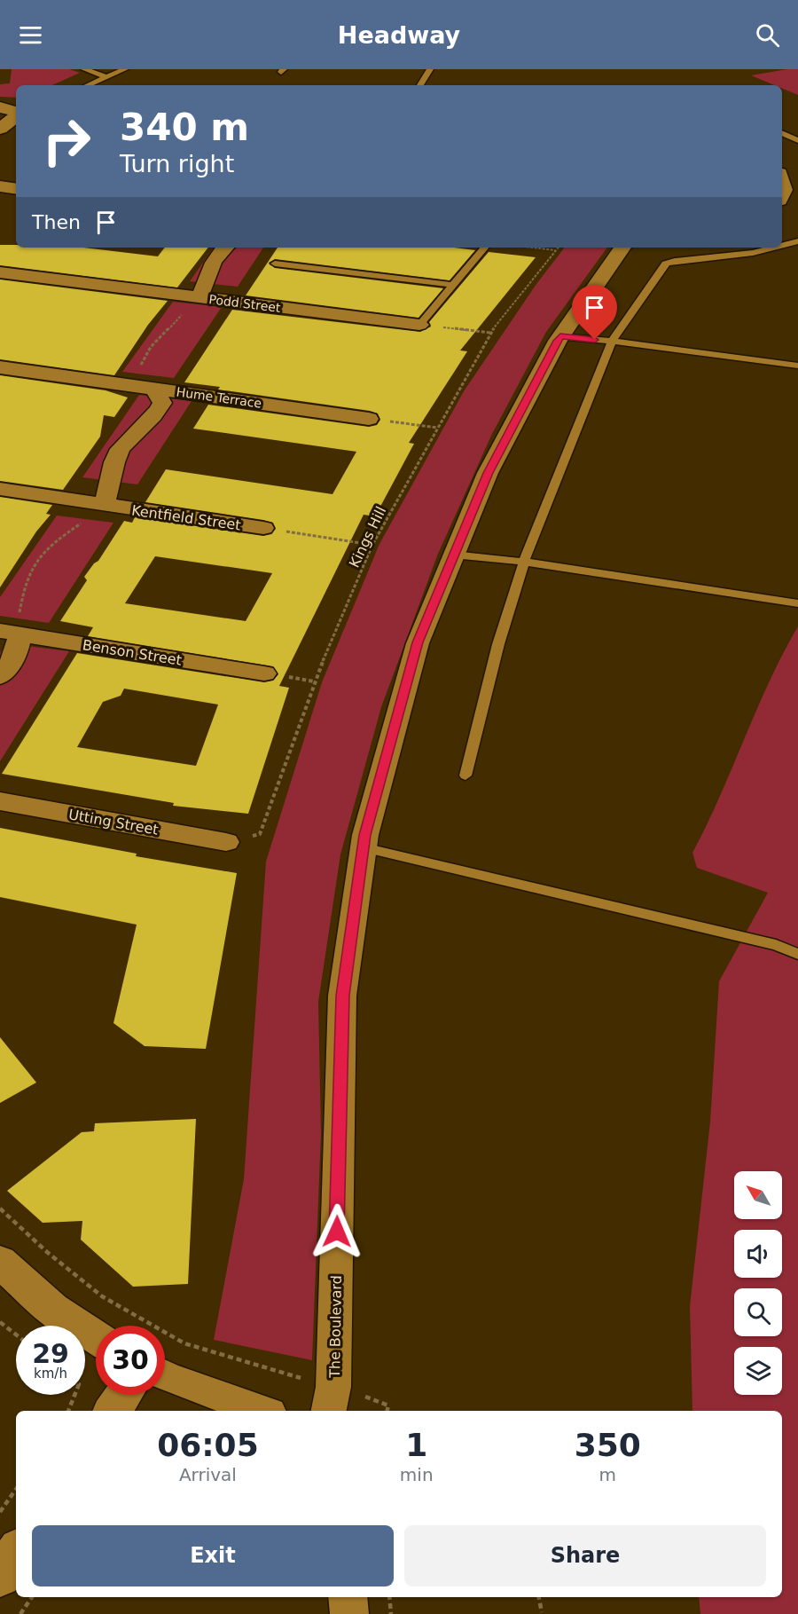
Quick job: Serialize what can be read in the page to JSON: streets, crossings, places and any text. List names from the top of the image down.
{
  "streets": {
    "street": [
      "Podd Street",
      "Hume Terrace",
      "Kentfield Street",
      "Benson Street",
      "Utting Street",
      "The Boulevard"
    ],
    "path": ["Kings Hill"]
  },
  "crossings": [
    ["Kings Hill", "Utting Street"]
  ],
  "north": "top left",
  "page": {
    "header": "Headway",
    "turn": ["340 m", "Turn right"],
    "then": "Then",
    "speed": "29 km/h",
    "limit": "30",
    "eta": [
      "06:05",
      "Arrival",
      "1",
      "min",
      "350",
      "m"
    ],
    "buttons": ["Exit", "Share"]
  }
}
